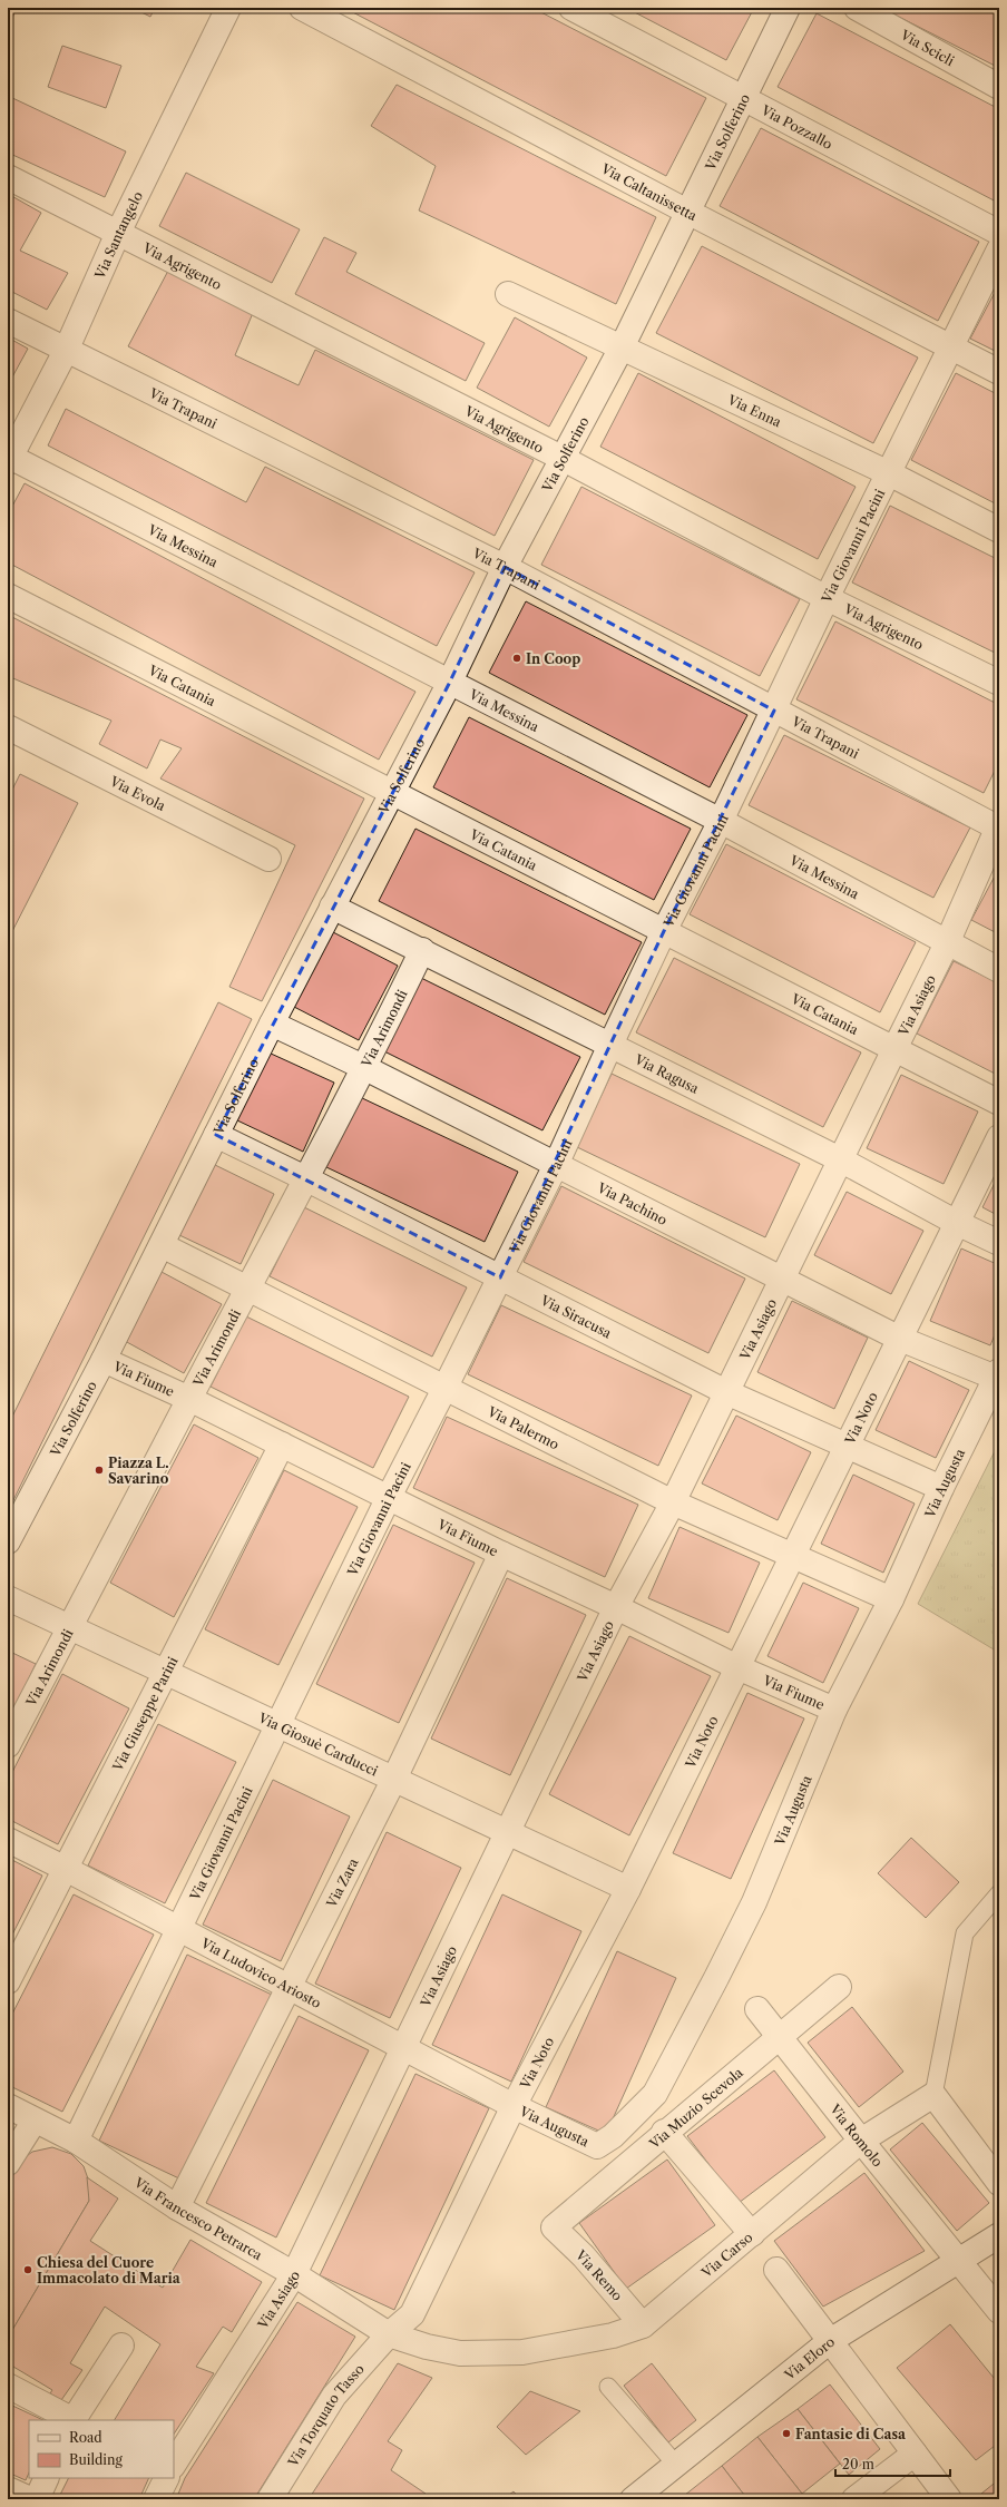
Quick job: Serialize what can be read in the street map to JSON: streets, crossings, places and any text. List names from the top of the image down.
{
  "streets": {
    "street": [
      "Via Scicli",
      "Via Pozzallo",
      "Via Solferino",
      "Via Caltanissetta",
      "Via Santangelo",
      "Via Agrigento",
      "Via Trapani",
      "Via Enna",
      "Via Messina",
      "Via Giovanni Pacini",
      "Via Catania",
      "Via Evola",
      "Via Asiago",
      "Via Arimondi",
      "Via Ragusa",
      "Via Pachino",
      "Via Siracusa",
      "Via Fiume",
      "Via Noto",
      "Via Palermo",
      "Via Augusta",
      "Via Giuseppe Parini",
      "Via Giosuè Carducci",
      "Via Zara",
      "Via Ludovico Ariosto",
      "Via Muzio Scevola",
      "Via Romolo",
      "Via Francesco Petrarca",
      "Via Carso",
      "Via Remo",
      "Via Eloro",
      "Via Torquato Tasso"
    ]
  },
  "crossings": [
    ["Via Pozzallo", "Via Solferino"],
    ["Via Solferino", "Via Caltanissetta"],
    ["Via Solferino", "Via Agrigento"],
    ["Via Solferino", "Via Trapani"],
    ["Via Solferino", "Via Enna"],
    ["Via Solferino", "Via Messina"],
    ["Via Solferino", "Via Catania"],
    ["Via Solferino", "Via Ragusa"],
    ["Via Solferino", "Via Pachino"],
    ["Via Solferino", "Via Siracusa"],
    ["Via Solferino", "Via Fiume"],
    ["Via Solferino", "Via Palermo"],
    ["Via Caltanissetta", "Via Giovanni Pacini"],
    ["Via Santangelo", "Via Agrigento"],
    ["Via Santangelo", "Via Trapani"],
    ["Via Santangelo", "Via Messina"],
    ["Via Agrigento", "Via Giovanni Pacini"],
    ["Via Trapani", "Via Giovanni Pacini"],
    ["Via Trapani", "Via Asiago"],
    ["Via Enna", "Via Giovanni Pacini"],
    ["Via Messina", "Via Giovanni Pacini"],
    ["Via Messina", "Via Asiago"],
    ["Via Giovanni Pacini", "Via Catania"],
    ["Via Giovanni Pacini", "Via Ragusa"],
    ["Via Giovanni Pacini", "Via Pachino"],
    ["Via Giovanni Pacini", "Via Siracusa"],
    ["Via Giovanni Pacini", "Via Fiume"],
    ["Via Giovanni Pacini", "Via Palermo"],
    ["Via Giovanni Pacini", "Via Giosuè Carducci"],
    ["Via Giovanni Pacini", "Via Ludovico Ariosto"],
    ["Via Giovanni Pacini", "Via Francesco Petrarca"],
    ["Via Catania", "Via Asiago"],
    ["Via Asiago", "Via Ragusa"],
    ["Via Asiago", "Via Pachino"],
    ["Via Asiago", "Via Siracusa"],
    ["Via Asiago", "Via Fiume"],
    ["Via Asiago", "Via Palermo"],
    ["Via Asiago", "Via Giosuè Carducci"],
    ["Via Asiago", "Via Ludovico Ariosto"],
    ["Via Asiago", "Via Francesco Petrarca"],
    ["Via Arimondi", "Via Ragusa"],
    ["Via Arimondi", "Via Pachino"],
    ["Via Arimondi", "Via Siracusa"],
    ["Via Arimondi", "Via Fiume"],
    ["Via Arimondi", "Via Palermo"],
    ["Via Arimondi", "Via Giosuè Carducci"],
    ["Via Ragusa", "Via Noto"],
    ["Via Pachino", "Via Noto"],
    ["Via Pachino", "Via Augusta"],
    ["Via Siracusa", "Via Noto"],
    ["Via Siracusa", "Via Augusta"],
    ["Via Fiume", "Via Noto"],
    ["Via Fiume", "Via Augusta"],
    ["Via Fiume", "Via Giuseppe Parini"],
    ["Via Fiume", "Via Zara"],
    ["Via Noto", "Via Palermo"],
    ["Via Noto", "Via Augusta"],
    ["Via Noto", "Via Giosuè Carducci"],
    ["Via Noto", "Via Ludovico Ariosto"],
    ["Via Noto", "Via Francesco Petrarca"],
    ["Via Noto", "Via Carso"],
    ["Via Noto", "Via Torquato Tasso"],
    ["Via Palermo", "Via Augusta"],
    ["Via Augusta", "Via Ludovico Ariosto"],
    ["Via Giuseppe Parini", "Via Giosuè Carducci"],
    ["Via Giuseppe Parini", "Via Ludovico Ariosto"],
    ["Via Giosuè Carducci", "Via Zara"],
    ["Via Zara", "Via Ludovico Ariosto"],
    ["Via Zara", "Via Francesco Petrarca"],
    ["Via Muzio Scevola", "Via Romolo"],
    ["Via Muzio Scevola", "Via Remo"],
    ["Via Romolo", "Via Carso"],
    ["Via Romolo", "Via Eloro"],
    ["Via Francesco Petrarca", "Via Carso"],
    ["Via Francesco Petrarca", "Via Torquato Tasso"],
    ["Via Carso", "Via Remo"],
    ["Via Carso", "Via Torquato Tasso"]
  ],
  "places": [
    "In Coop",
    "Piazza L. Savarino",
    "Chiesa del Cuore Immacolato di Maria",
    "Fantasie di Casa"
  ],
  "legend": ["Road", "Building"],
  "scale_bar": "20 m"
}
